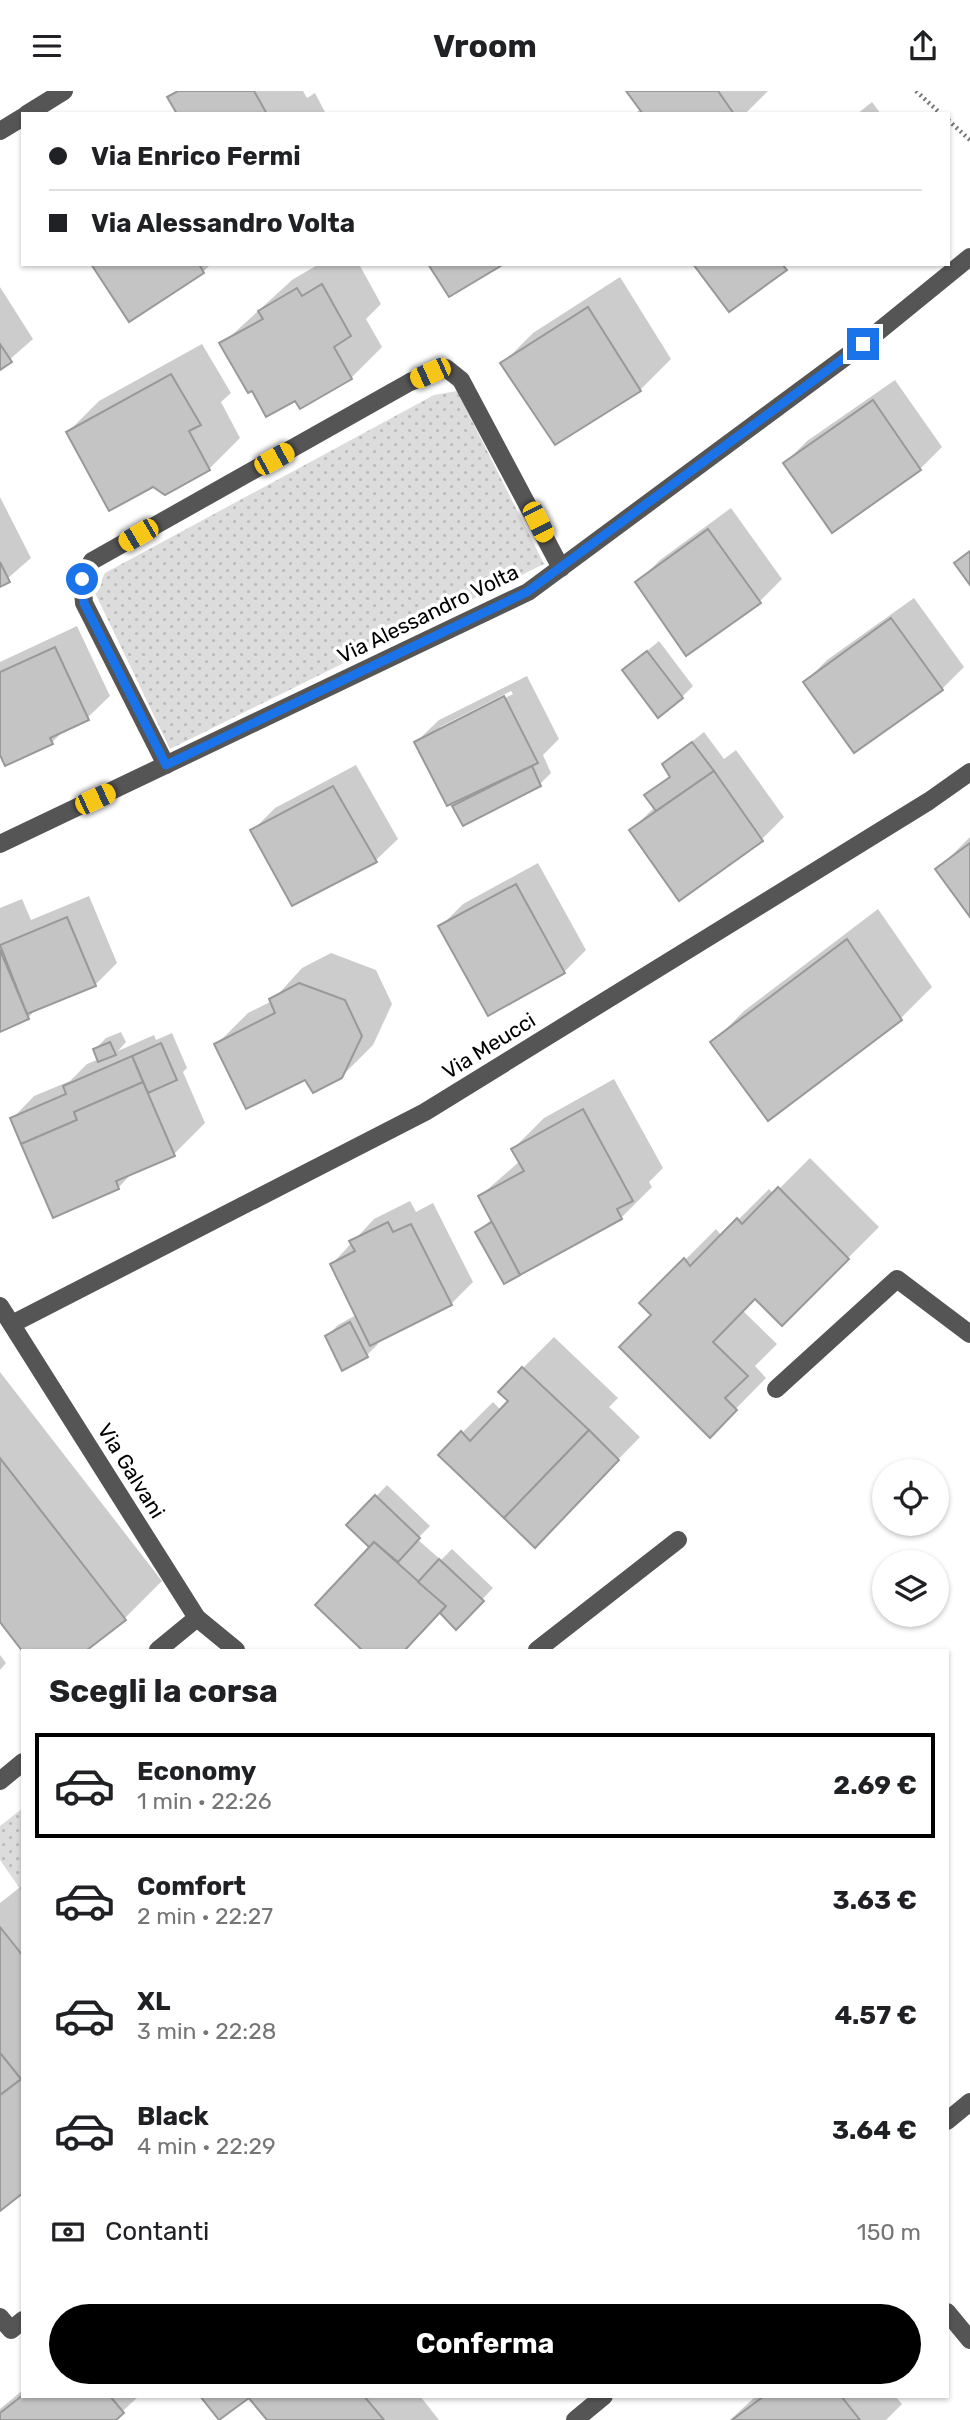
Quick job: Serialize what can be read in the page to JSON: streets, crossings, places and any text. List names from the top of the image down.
{
  "streets": {
    "street": ["Via Alessandro Volta", "Via Meucci", "Via Galvani"]
  },
  "crossings": [
    ["Via Meucci", "Via Galvani"]
  ],
  "page": {
    "header": "Vroom",
    "banner": ["Via Enrico Fermi", "Via Alessandro Volta"],
    "heading": "Scegli la corsa",
    "list": [
      {
        "name": "Economy",
        "note": "1 min · 22:26",
        "value": "2.69 €"
      },
      {
        "name": "Comfort",
        "note": "2 min · 22:27",
        "value": "3.63 €"
      },
      {
        "name": "XL",
        "note": "3 min · 22:28",
        "value": "4.57 €"
      },
      {
        "name": "Black",
        "note": "4 min · 22:29",
        "value": "3.64 €"
      }
    ],
    "pay": ["Contanti", "150 m"],
    "buttons": "Conferma"
  }
}
